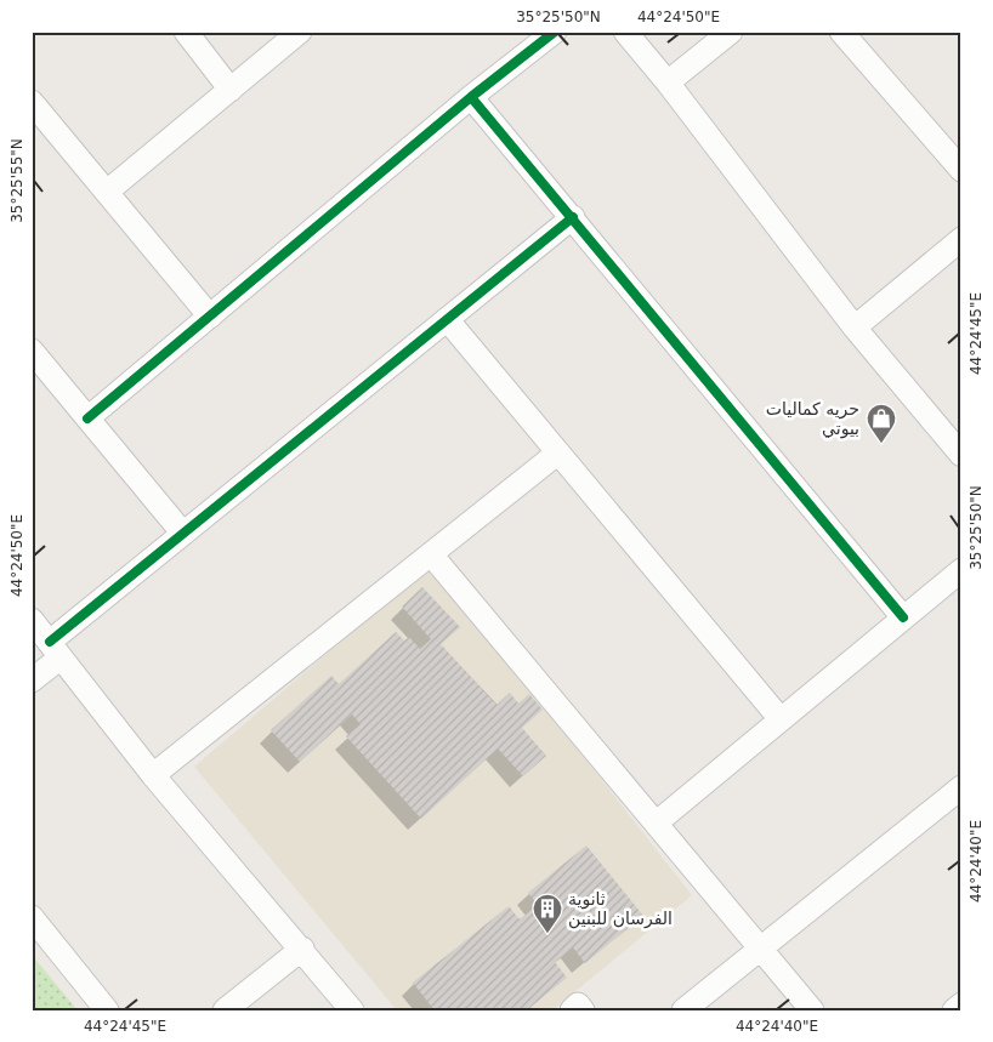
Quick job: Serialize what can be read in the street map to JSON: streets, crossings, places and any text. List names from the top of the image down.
{
  "places": {
    "shop": ["حريه كماليات بيوتي"],
    "building": ["ثانوية الفرسان للبنين"]
  },
  "coordinates": [
    "35°25'50\"N",
    "44°24'50\"E",
    "35°25'55\"N",
    "44°24'45\"E",
    "44°24'40\"E"
  ]
}
